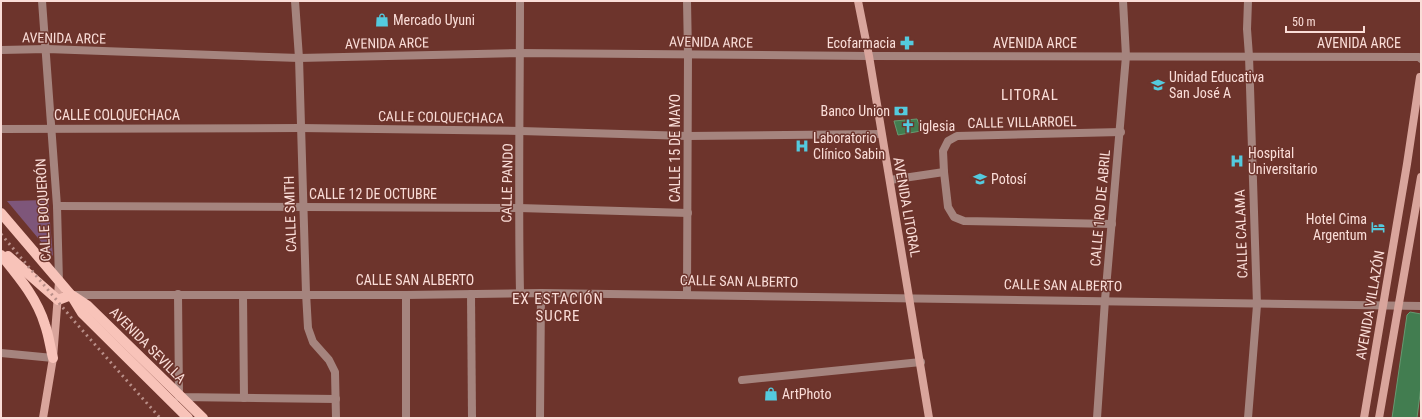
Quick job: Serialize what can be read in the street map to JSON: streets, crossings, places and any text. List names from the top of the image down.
{
  "streets": {
    "main road": [
      "AVENIDA LITORAL",
      "CALLE BOQUERÓN",
      "CALLE SAN ALBERTO",
      "AVENIDA VILLAZÓN",
      "AVENIDA SEVILLA"
    ],
    "street": [
      "AVENIDA ARCE",
      "CALLE COLQUECHACA",
      "CALLE VILLARROEL",
      "CALLE 15 DE MAYO",
      "CALLE PANDO",
      "CALLE 12 DE OCTUBRE",
      "CALLE 1RO DE ABRIL",
      "CALLE SMITH",
      "CALLE CALAMA"
    ]
  },
  "crossings": [
    ["AVENIDA ARCE", "CALLE 15 DE MAYO"],
    ["AVENIDA ARCE", "CALLE PANDO"],
    ["AVENIDA ARCE", "AVENIDA LITORAL"],
    ["AVENIDA ARCE", "CALLE 1RO DE ABRIL"],
    ["AVENIDA ARCE", "CALLE BOQUERÓN"],
    ["AVENIDA ARCE", "CALLE SMITH"],
    ["AVENIDA ARCE", "CALLE CALAMA"],
    ["CALLE COLQUECHACA", "CALLE 15 DE MAYO"],
    ["CALLE COLQUECHACA", "CALLE PANDO"],
    ["CALLE COLQUECHACA", "AVENIDA LITORAL"],
    ["CALLE COLQUECHACA", "CALLE BOQUERÓN"],
    ["CALLE COLQUECHACA", "CALLE SMITH"],
    ["CALLE VILLARROEL", "CALLE 1RO DE ABRIL"],
    ["CALLE 15 DE MAYO", "CALLE 12 DE OCTUBRE"],
    ["CALLE 15 DE MAYO", "CALLE SAN ALBERTO"],
    ["CALLE PANDO", "CALLE 12 DE OCTUBRE"],
    ["CALLE PANDO", "CALLE SAN ALBERTO"],
    ["CALLE 12 DE OCTUBRE", "CALLE BOQUERÓN"],
    ["CALLE 12 DE OCTUBRE", "CALLE SMITH"],
    ["AVENIDA LITORAL", "CALLE SAN ALBERTO"],
    ["CALLE 1RO DE ABRIL", "CALLE SAN ALBERTO"],
    ["CALLE BOQUERÓN", "CALLE SAN ALBERTO"],
    ["CALLE BOQUERÓN", "AVENIDA SEVILLA"],
    ["CALLE SMITH", "CALLE SAN ALBERTO"],
    ["CALLE CALAMA", "CALLE SAN ALBERTO"],
    ["CALLE SAN ALBERTO", "AVENIDA VILLAZÓN"],
    ["CALLE SAN ALBERTO", "AVENIDA SEVILLA"]
  ],
  "districts": ["LITORAL", "EX ESTACIÓN SUCRE"],
  "places": {
    "shop": ["Mercado Uyuni", "ArtPhoto"],
    "pharmacy": ["Ecofarmacia"],
    "school or university": ["Unidad Educativa San José A", "Potosí"],
    "bank": ["Banco Union"],
    "church": ["iglesia"],
    "hospital": ["Laboratorio Clínico Sabin", "Hospital Universitario"],
    "hotel": ["Hotel Cima Argentum"]
  },
  "scale_bar": "50 m"
}
